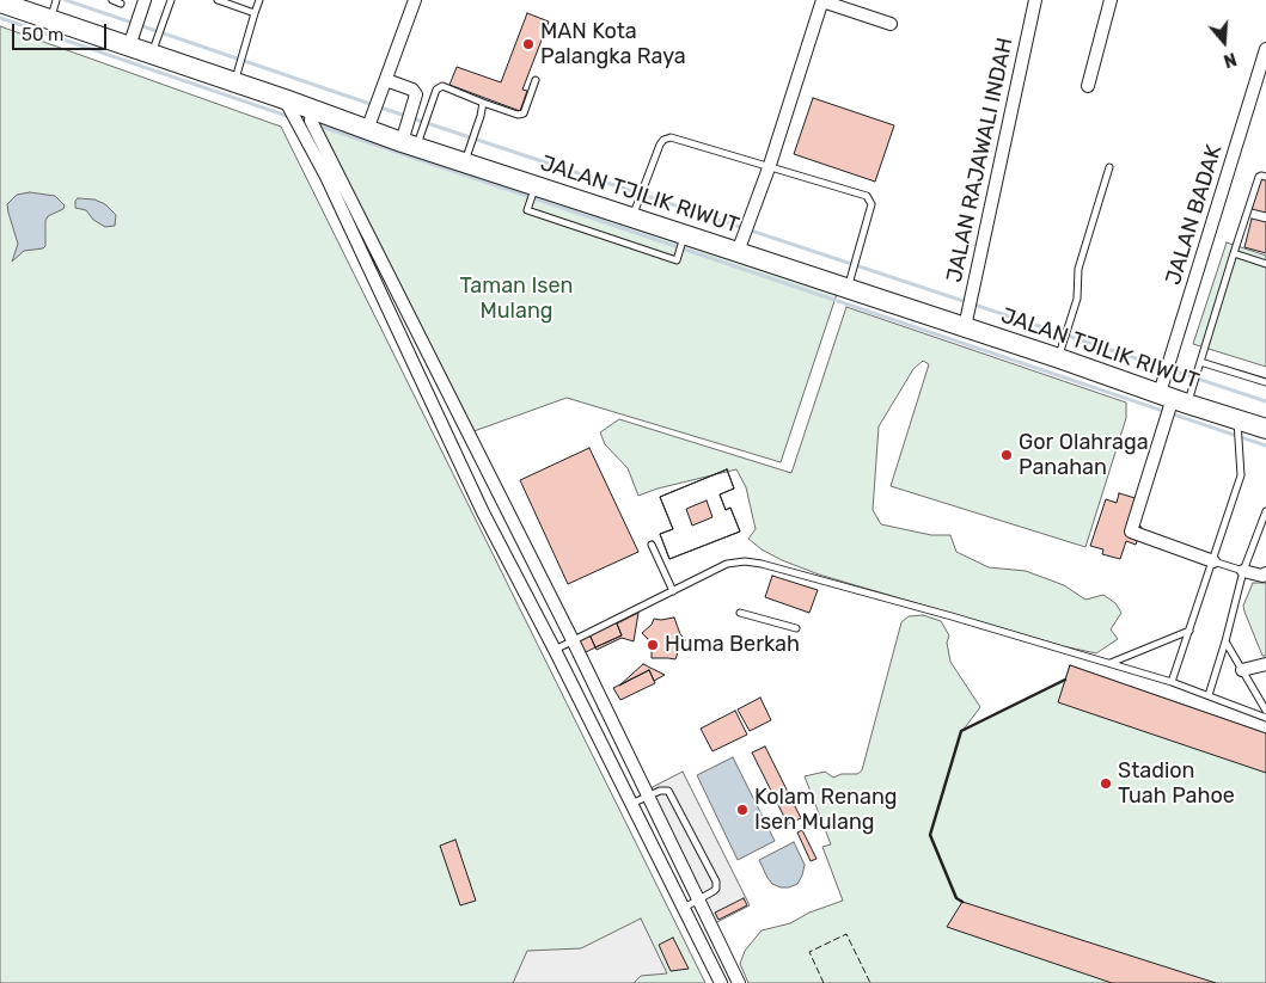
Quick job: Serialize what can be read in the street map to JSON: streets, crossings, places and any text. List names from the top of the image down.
{
  "streets": {
    "highway": ["JALAN TJILIK RIWUT"],
    "street": ["JALAN RAJAWALI INDAH", "JALAN BADAK"]
  },
  "crossings": [
    ["JALAN RAJAWALI INDAH", "JALAN TJILIK RIWUT"],
    ["JALAN TJILIK RIWUT", "JALAN BADAK"]
  ],
  "parks": ["Taman Isen Mulang"],
  "places": [
    "MAN Kota Palangka Raya",
    "Gor Olahraga Panahan",
    "Huma Berkah",
    "Stadion Tuah Pahoe",
    "Kolam Renang Isen Mulang"
  ],
  "scale_bar": "50 m",
  "north": "bottom"
}
